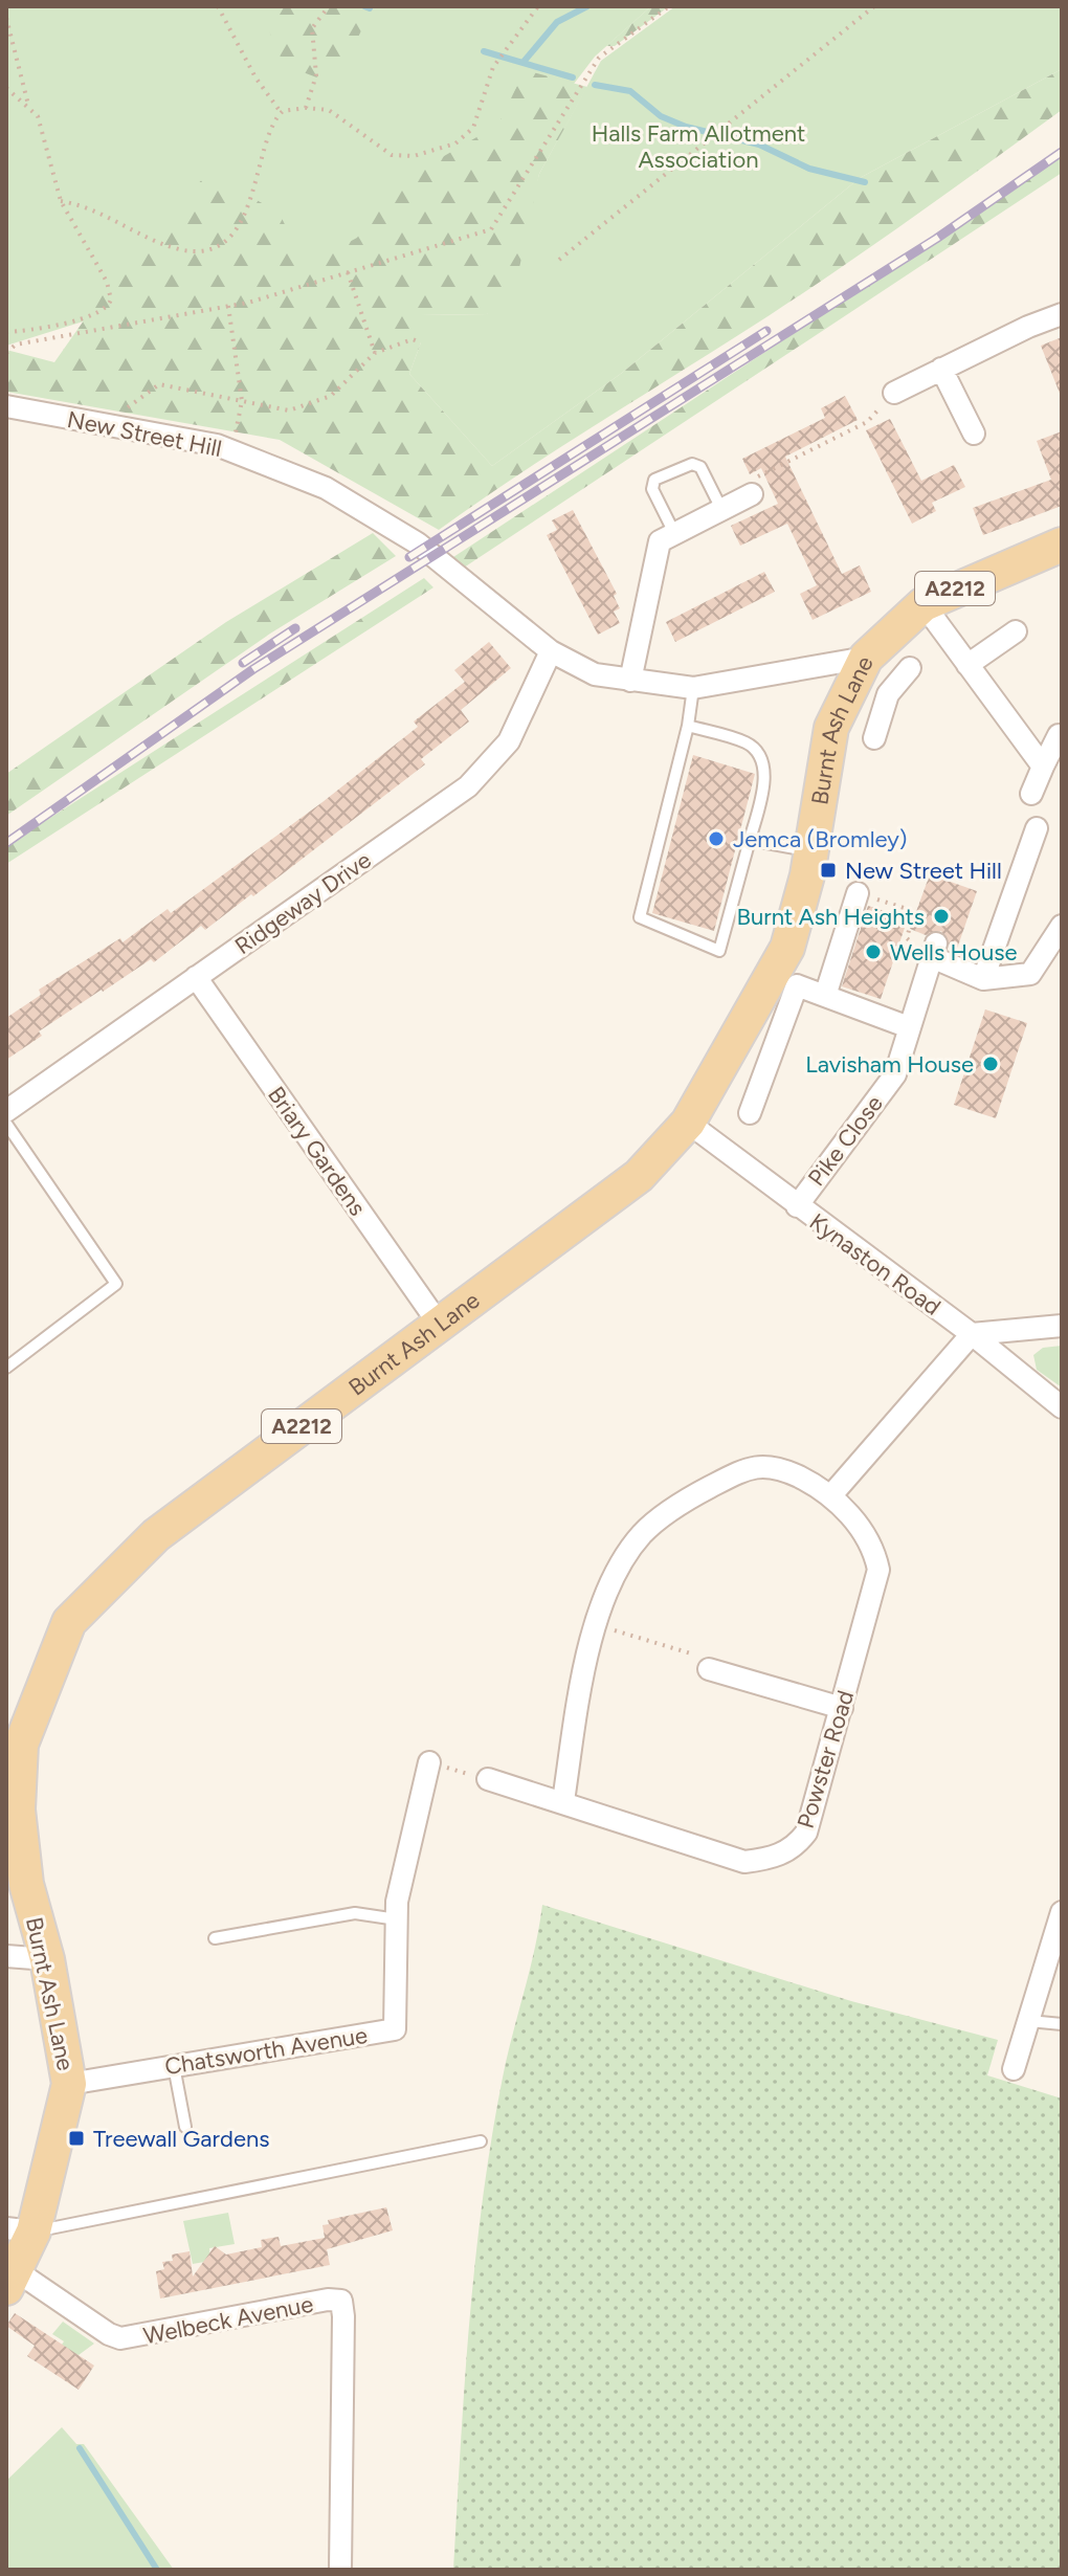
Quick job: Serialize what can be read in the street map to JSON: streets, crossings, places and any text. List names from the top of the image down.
{
  "streets": {
    "main road": ["A2212", "Burnt Ash Lane"],
    "street": [
      "New Street Hill",
      "Ridgeway Drive",
      "Pike Close",
      "Briary Gardens",
      "Kynaston Road",
      "Powster Road",
      "Chatsworth Avenue",
      "Welbeck Avenue"
    ]
  },
  "crossings": [
    ["New Street Hill", "Burnt Ash Lane"],
    ["New Street Hill", "Ridgeway Drive"],
    ["Burnt Ash Lane", "Briary Gardens"],
    ["Burnt Ash Lane", "Kynaston Road"],
    ["Burnt Ash Lane", "Chatsworth Avenue"],
    ["Burnt Ash Lane", "Welbeck Avenue"],
    ["Ridgeway Drive", "Briary Gardens"],
    ["Pike Close", "Kynaston Road"]
  ],
  "parks": ["Halls Farm Allotment Association"],
  "places": {
    "other": [
      "Jemca (Bromley)",
      "Burnt Ash Heights",
      "Wells House",
      "Lavisham House"
    ],
    "transit": ["New Street Hill", "Treewall Gardens"]
  }
}
